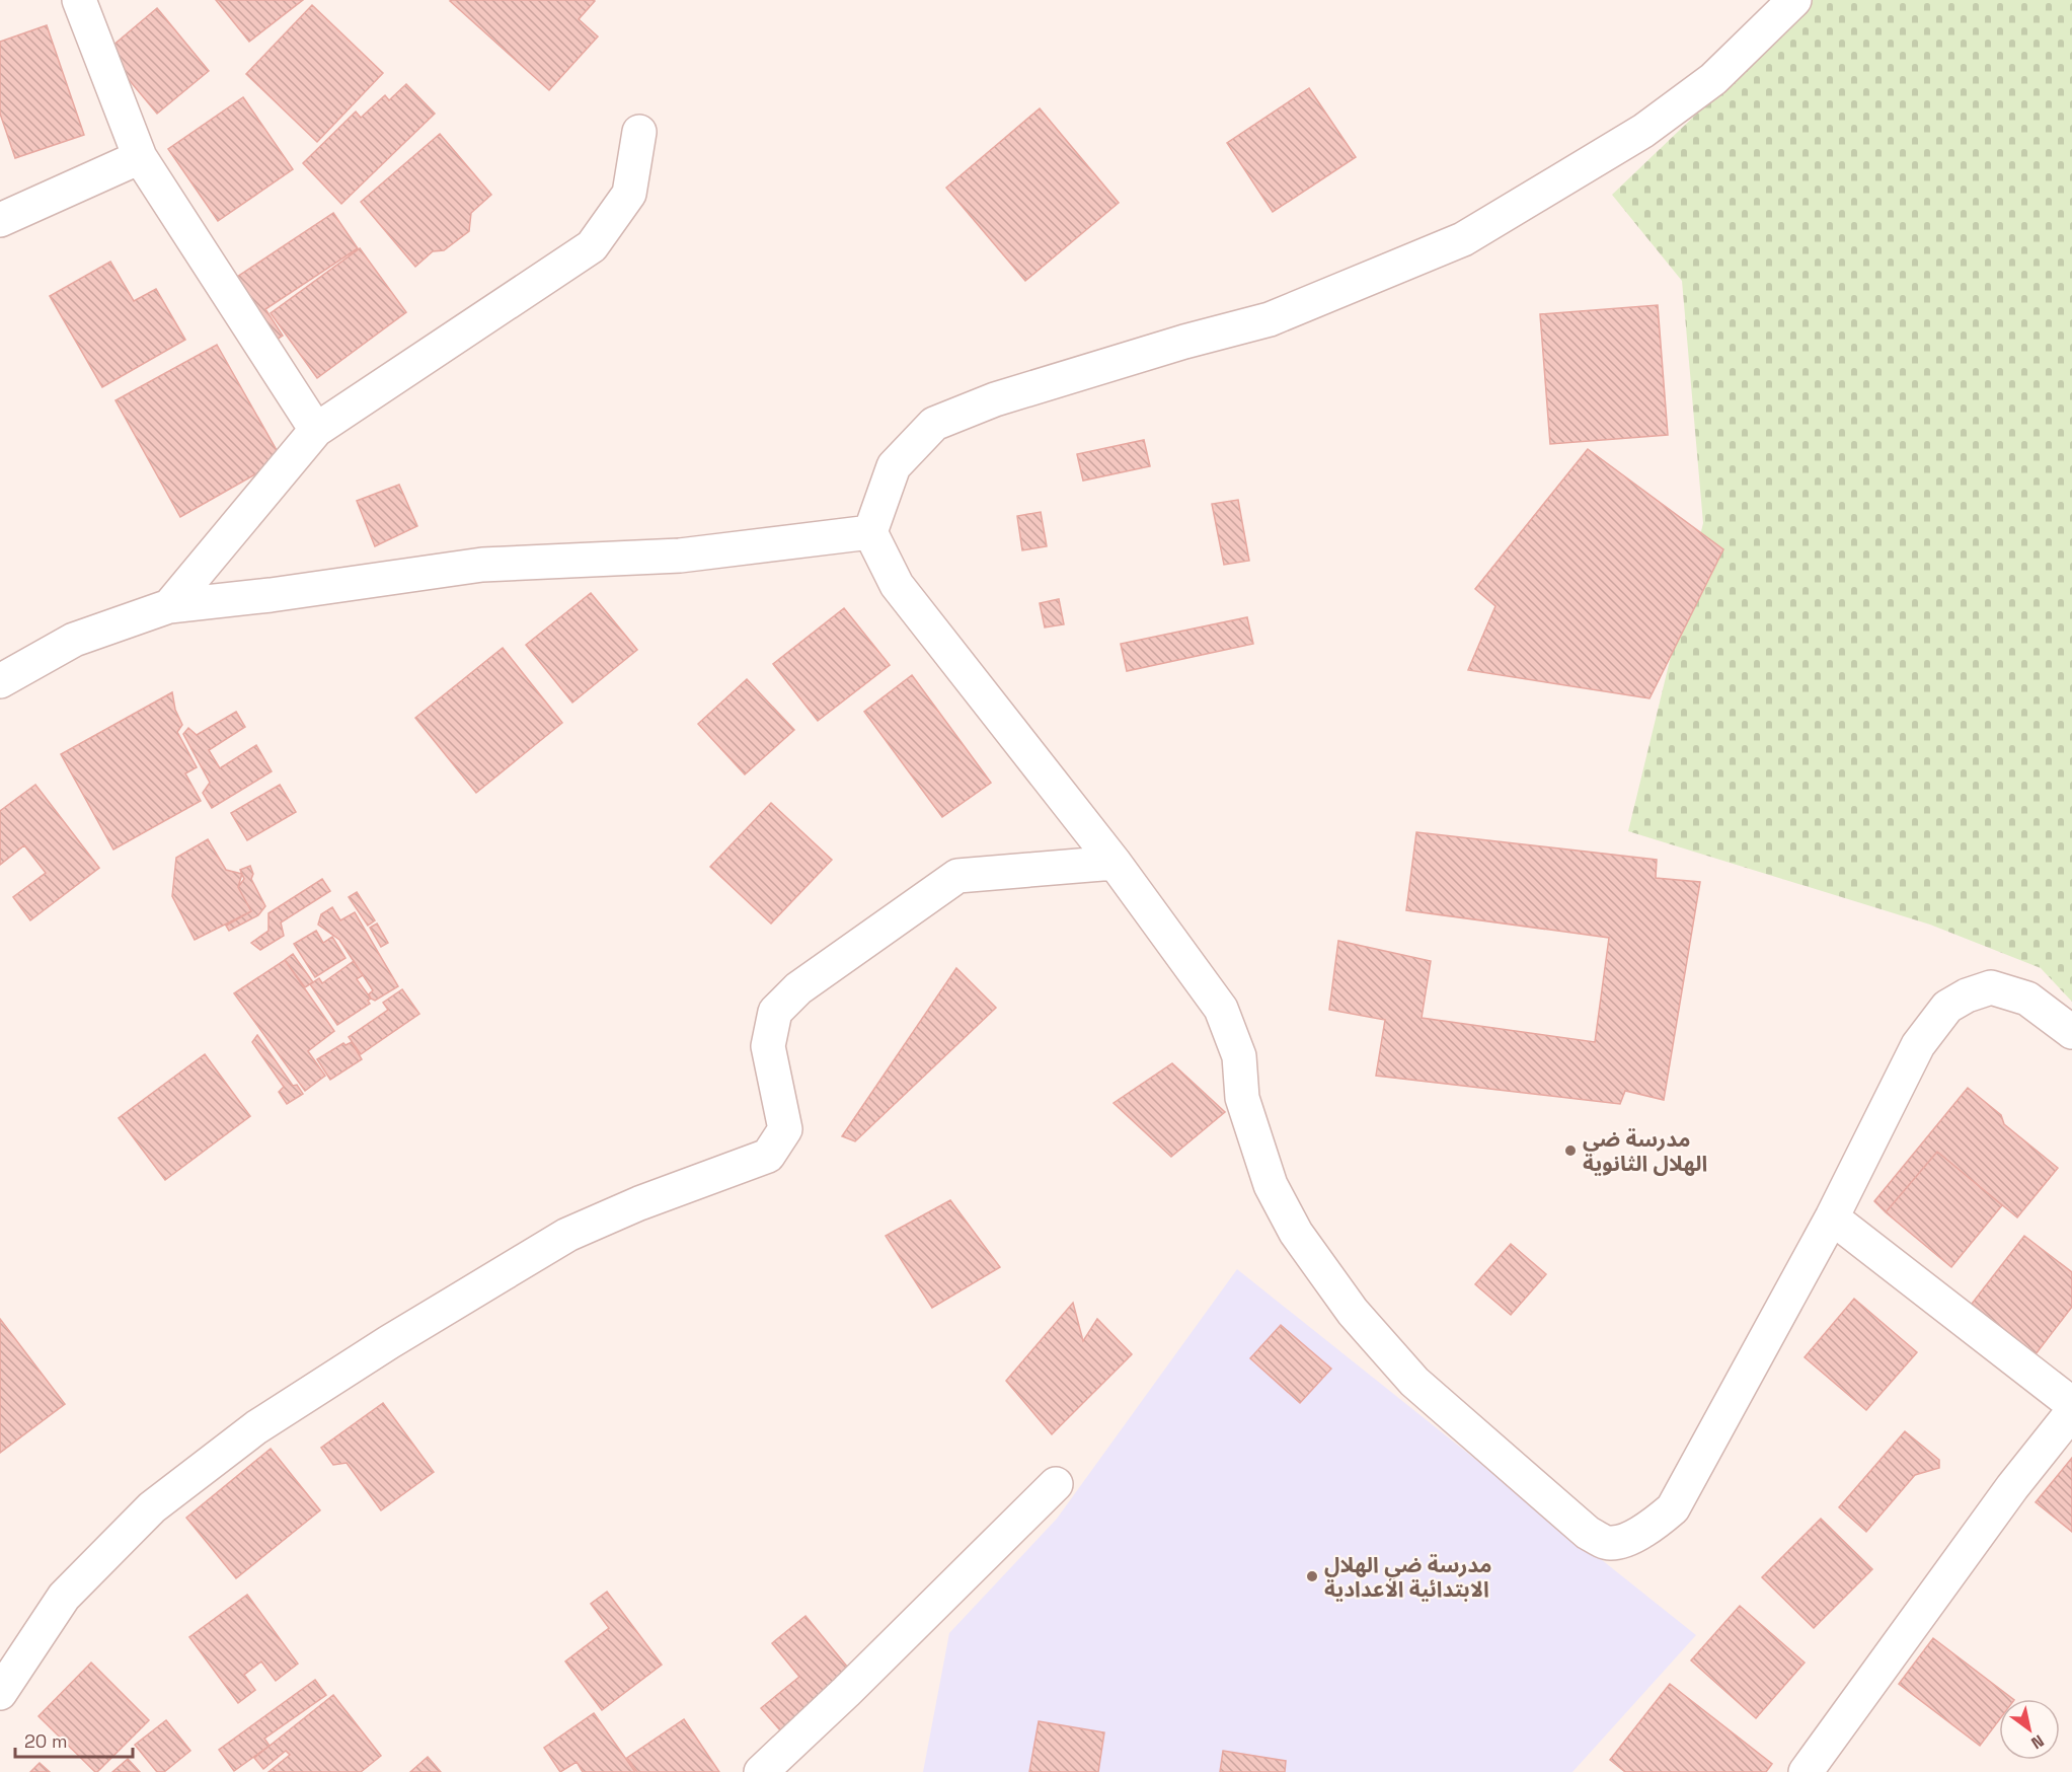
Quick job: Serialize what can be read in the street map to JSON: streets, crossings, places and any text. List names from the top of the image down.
{
  "places": ["مدرسة ضي الهلال الثانوية", "مدرسة ضي الهلال الابتدائية الاعدادية"],
  "scale_bar": "20 m",
  "north": "bottom right"
}
